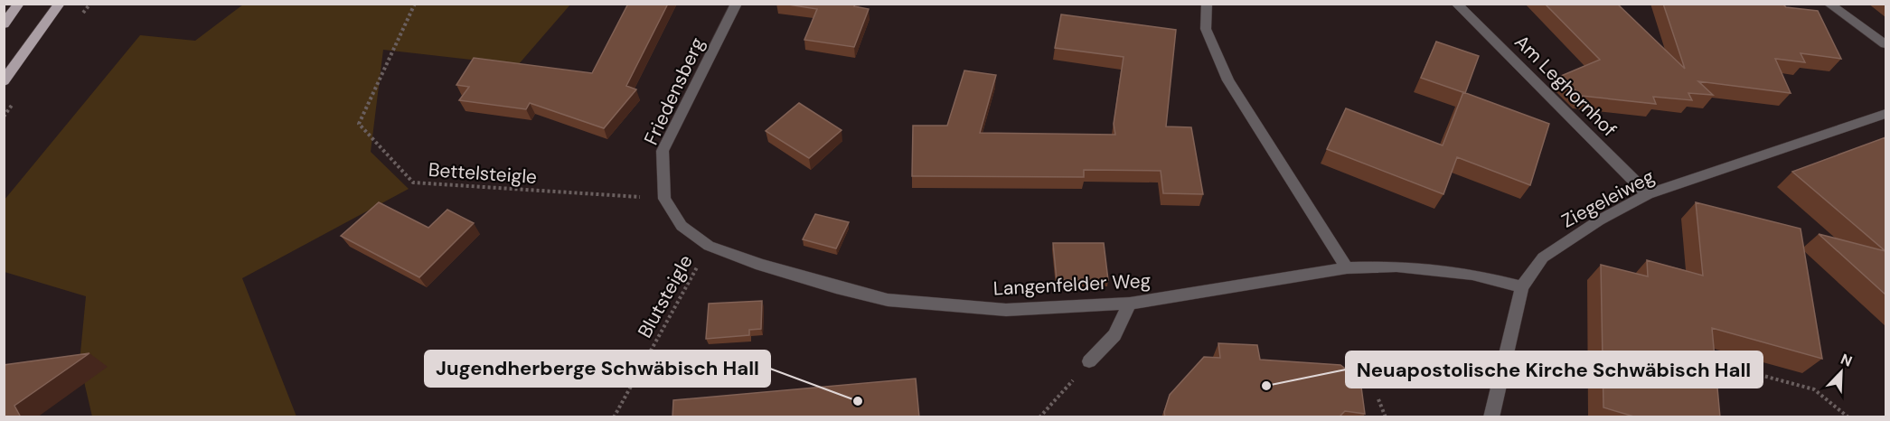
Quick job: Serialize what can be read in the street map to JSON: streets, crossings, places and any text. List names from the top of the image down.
{
  "streets": {
    "street": [
      "Am Leghornhof",
      "Friedensberg",
      "Ziegeleiweg",
      "Langenfelder Weg"
    ],
    "path": ["Bettelsteigle", "Blutsteigle"]
  },
  "crossings": [
    ["Am Leghornhof", "Ziegeleiweg"],
    ["Friedensberg", "Bettelsteigle"],
    ["Friedensberg", "Langenfelder Weg"],
    ["Bettelsteigle", "Langenfelder Weg"],
    ["Ziegeleiweg", "Langenfelder Weg"],
    ["Langenfelder Weg", "Blutsteigle"]
  ],
  "places": ["Neuapostolische Kirche Schwäbisch Hall", "Jugendherberge Schwäbisch Hall"],
  "north": "top right"
}
